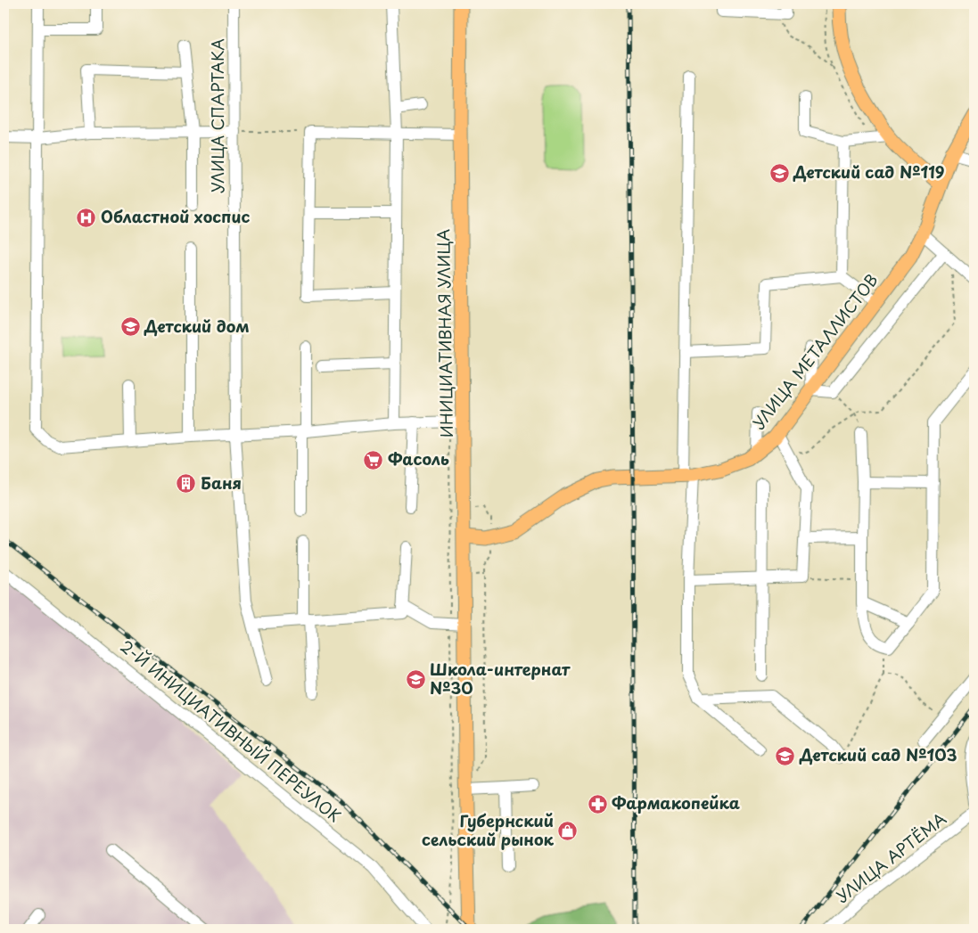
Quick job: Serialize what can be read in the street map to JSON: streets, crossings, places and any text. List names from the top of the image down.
{
  "streets": {
    "main road": ["ИНИЦИАТИВНАЯ УЛИЦА", "УЛИЦА МЕТАЛЛИСТОВ"],
    "street": ["УЛИЦА СПАРТАКА", "2-Й ИНИЦИАТИВНЫЙ ПЕРЕУЛОК", "УЛИЦА АРТЁМА"]
  },
  "crossings": [
    ["ИНИЦИАТИВНАЯ УЛИЦА", "УЛИЦА МЕТАЛЛИСТОВ"]
  ],
  "places": {
    "school or university": [
      "Детский сад №119",
      "Детский дом",
      "Школа-интернат №30",
      "Детский сад №103"
    ],
    "hospital": ["Областной хоспис"],
    "supermarket": ["Фасоль"],
    "building": ["Баня"],
    "pharmacy": ["Фармакопейка"],
    "shop": ["Губернский сельский рынок"]
  }
}
